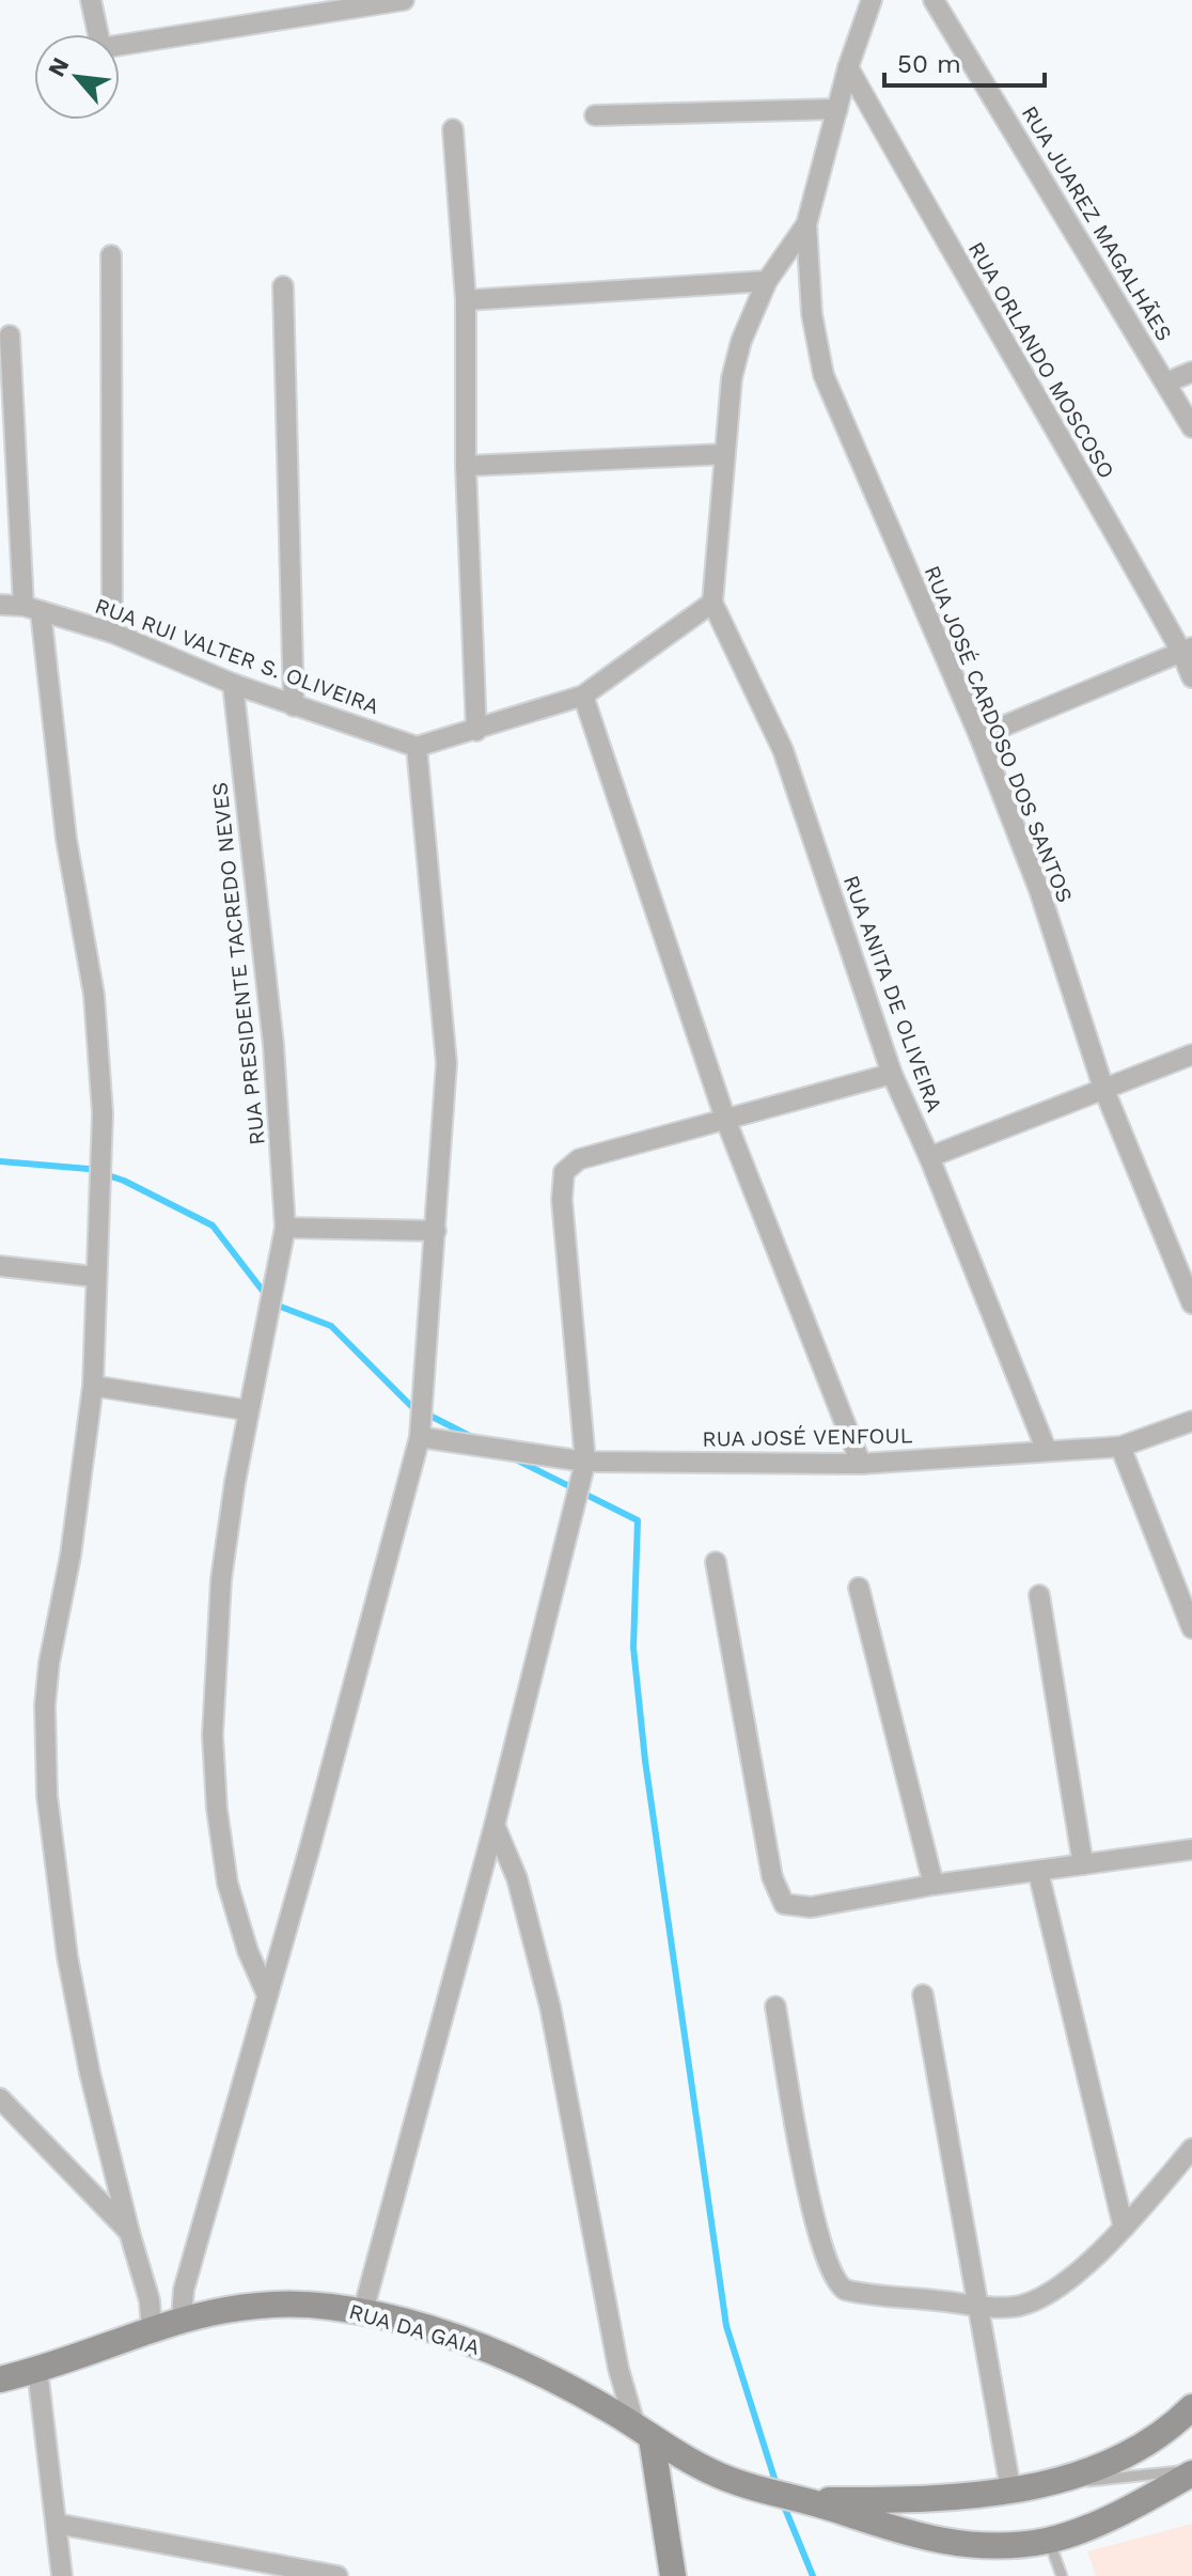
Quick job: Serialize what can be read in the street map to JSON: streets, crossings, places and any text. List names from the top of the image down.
{
  "streets": {
    "main road": ["RUA DA GAIA"],
    "street": [
      "RUA JUAREZ MAGALHÃES",
      "RUA ORLANDO MOSCOSO",
      "RUA RUI VALTER S. OLIVEIRA",
      "RUA JOSÉ CARDOSO DOS SANTOS",
      "RUA PRESIDENTE TACREDO NEVES",
      "RUA ANITA DE OLIVEIRA",
      "RUA JOSÉ VENFOUL"
    ]
  },
  "crossings": [
    ["RUA RUI VALTER S. OLIVEIRA", "RUA PRESIDENTE TACREDO NEVES"],
    ["RUA ANITA DE OLIVEIRA", "RUA JOSÉ VENFOUL"]
  ],
  "scale_bar": "50 m",
  "north": "top left"
}
